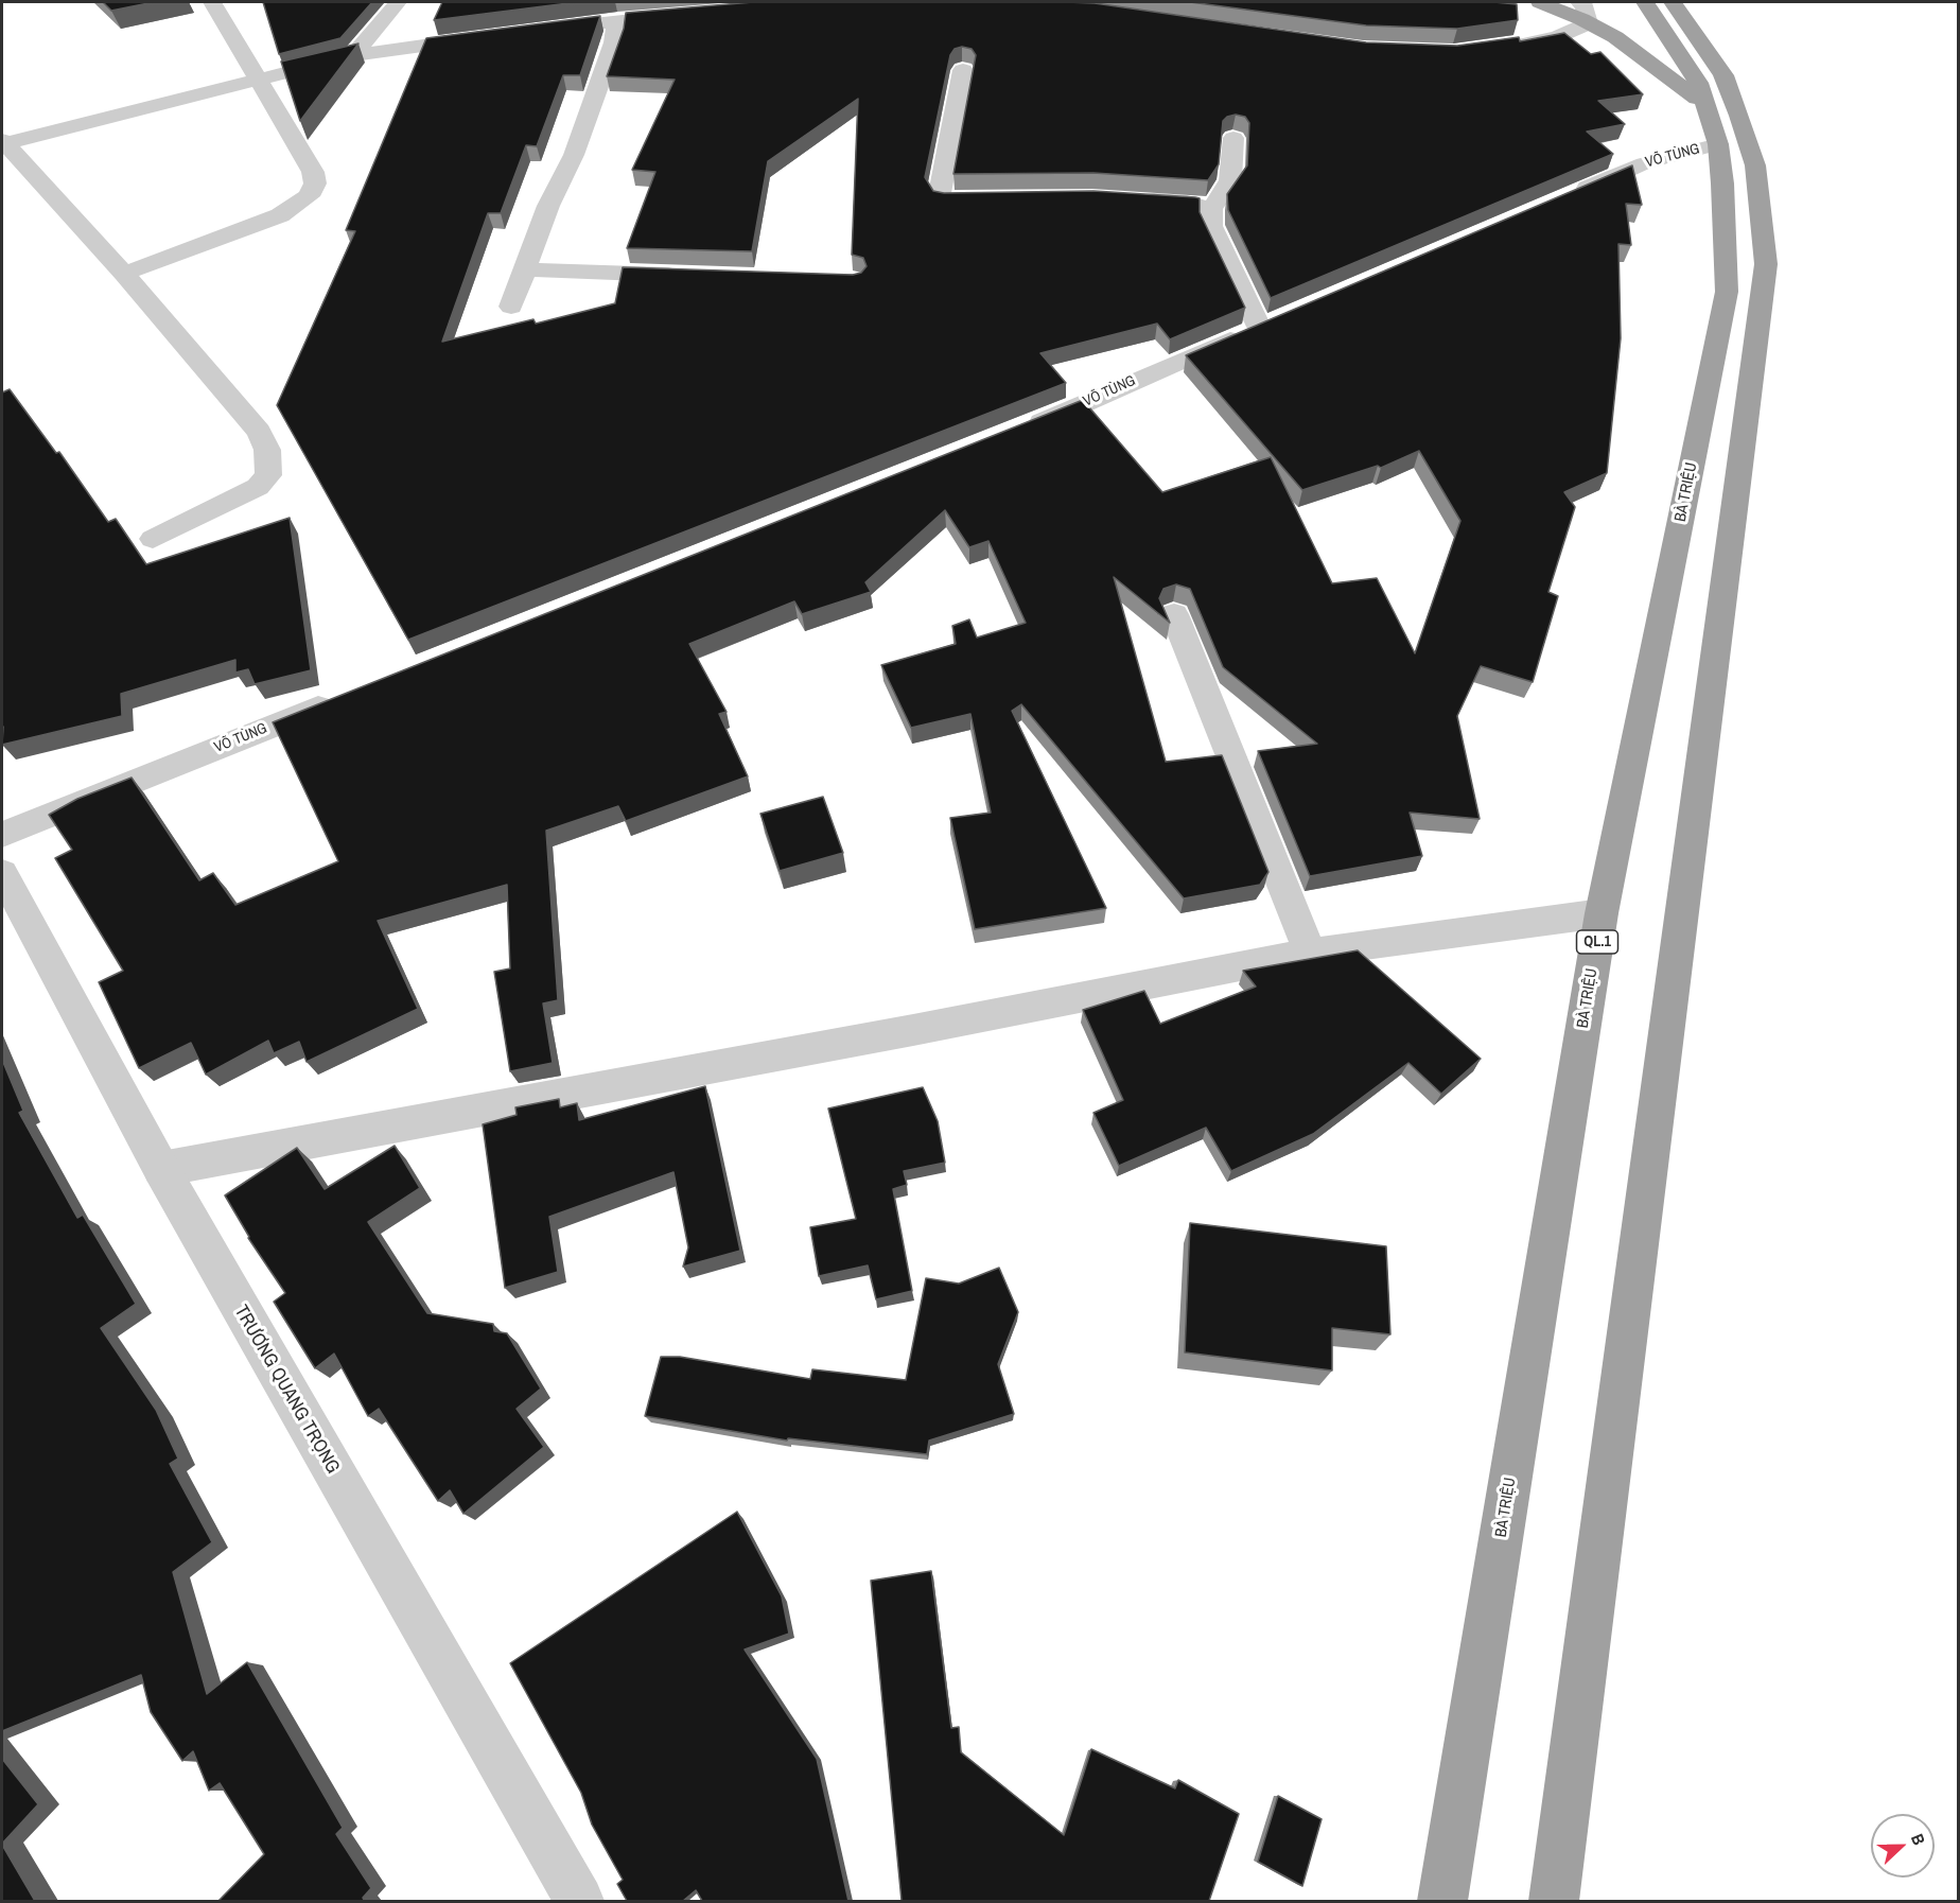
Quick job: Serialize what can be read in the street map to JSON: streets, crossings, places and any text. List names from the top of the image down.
{
  "streets": {
    "highway": ["BÀ TRIỆU", "QL.1"],
    "street": ["VÕ TÙNG", "TRƯƠNG QUANG TRỌNG"]
  },
  "crossings": [
    ["VÕ TÙNG", "BÀ TRIỆU"]
  ],
  "north": "right"
}
